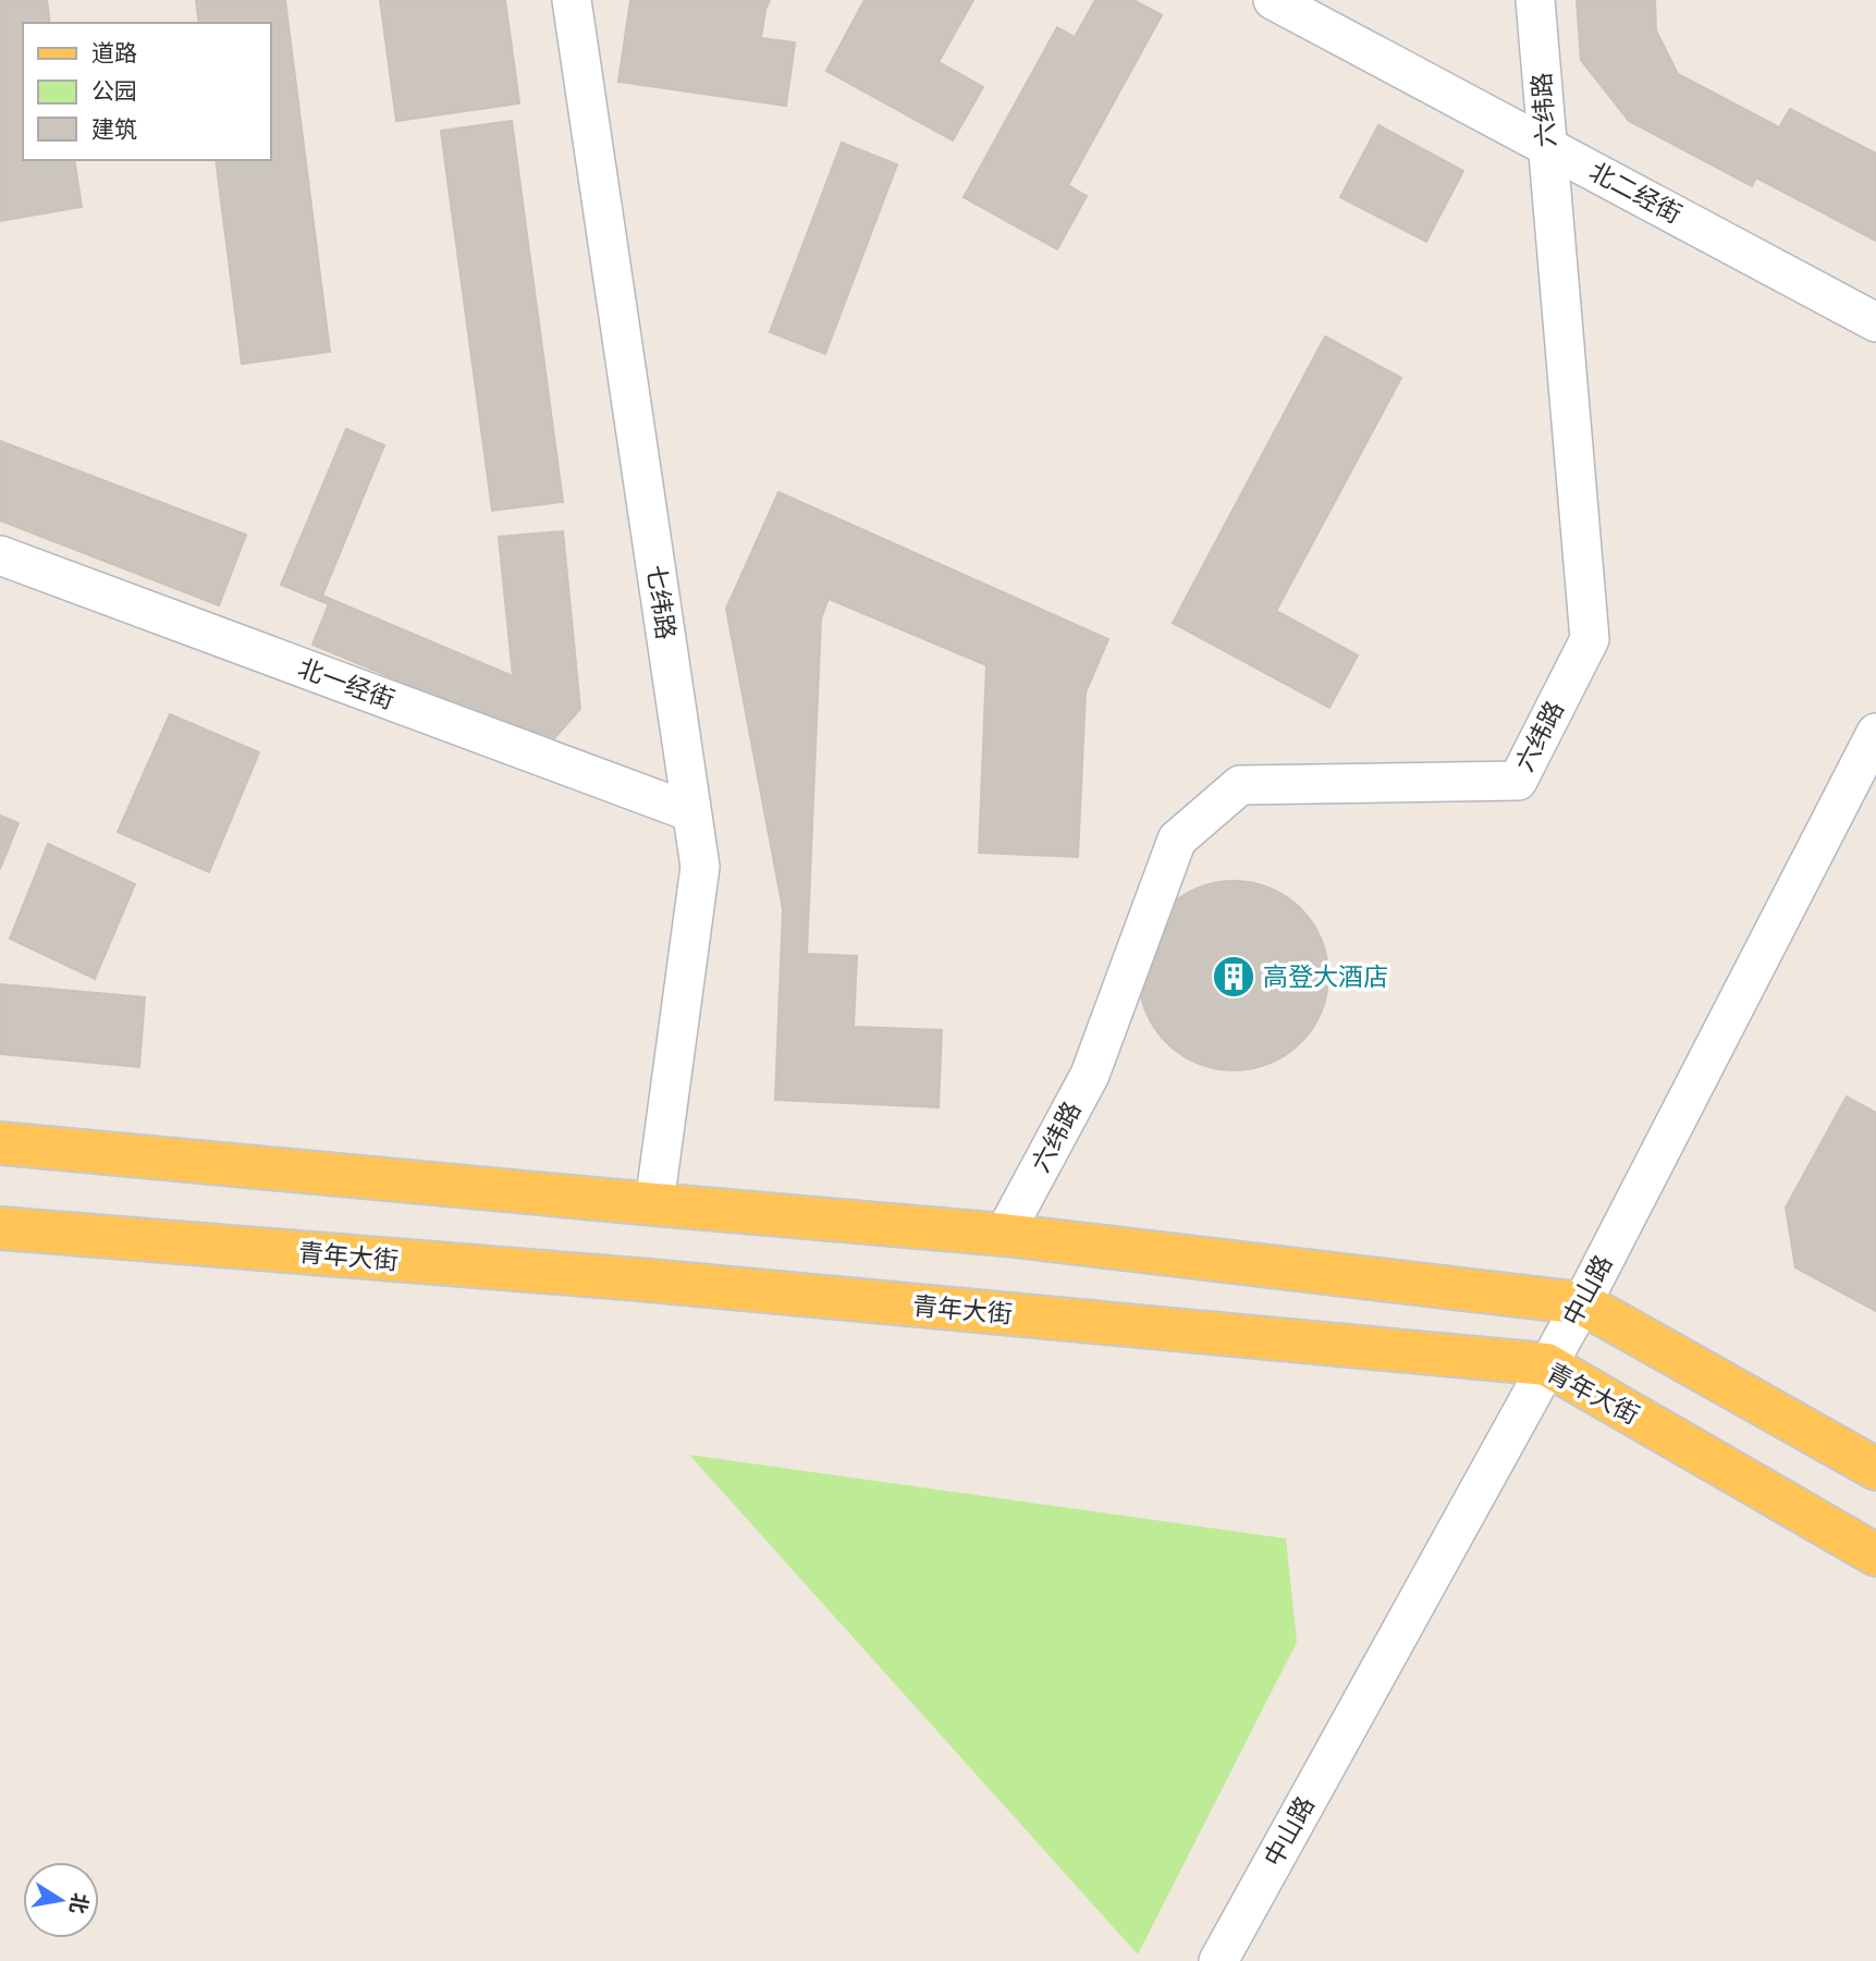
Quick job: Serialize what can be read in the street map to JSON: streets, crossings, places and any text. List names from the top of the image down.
{
  "streets": {
    "main road": ["青年大街"],
    "street": [
      "六纬路",
      "北二经街",
      "七纬路",
      "北一经街",
      "中山路"
    ]
  },
  "crossings": [
    ["六纬路", "北二经街"],
    ["七纬路", "北一经街"],
    ["青年大街", "中山路"]
  ],
  "places": {
    "building": ["高登大酒店"]
  },
  "legend": ["道路", "公园", "建筑"],
  "north": "right"
}
